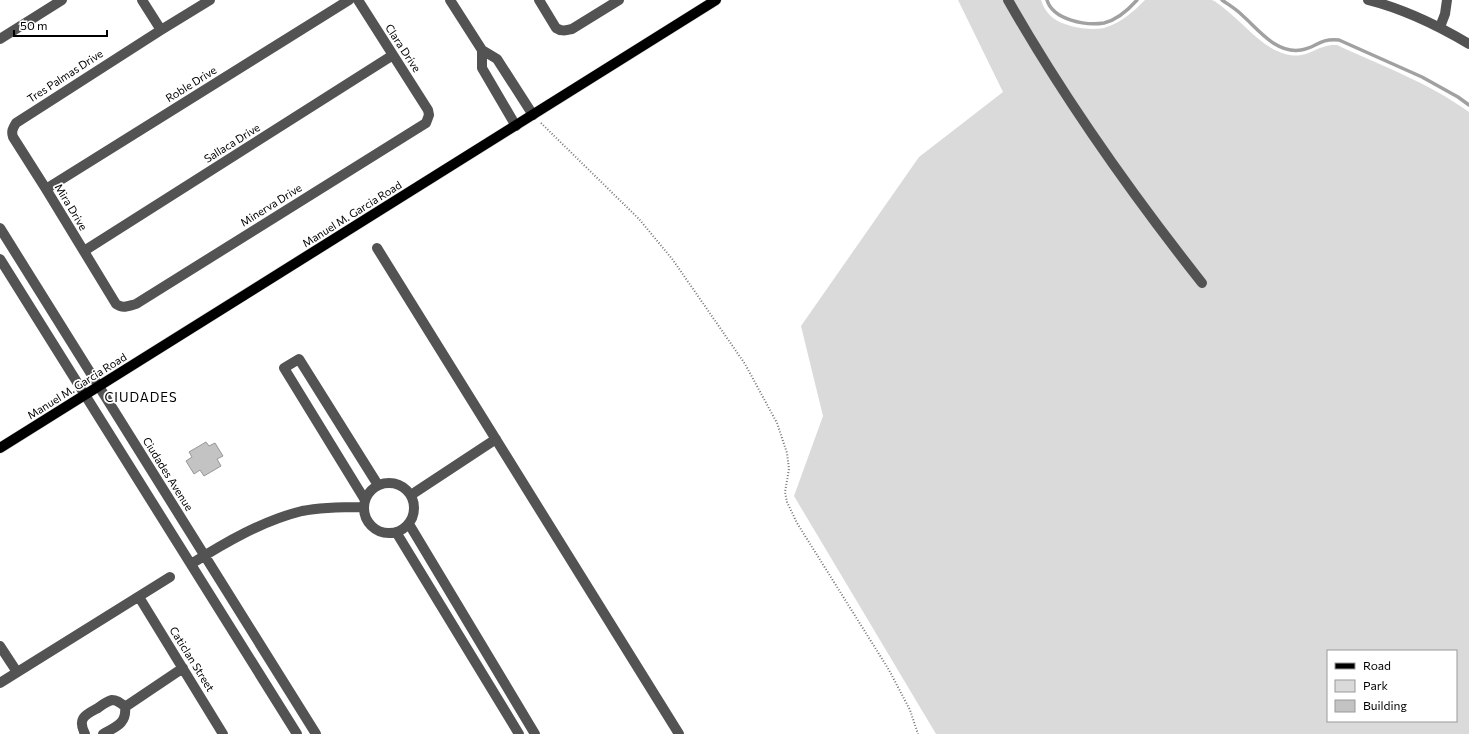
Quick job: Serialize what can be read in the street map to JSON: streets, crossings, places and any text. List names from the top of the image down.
{
  "streets": {
    "main road": ["Manuel M. Garcia Road"],
    "street": [
      "Clara Drive",
      "Tres Palmas Drive",
      "Roble Drive",
      "Sallaca Drive",
      "Minerva Drive",
      "Mira Drive",
      "Ciudades Avenue",
      "Caticlan Street"
    ]
  },
  "crossings": [
    ["Clara Drive", "Sallaca Drive"],
    ["Clara Drive", "Minerva Drive"],
    ["Tres Palmas Drive", "Mira Drive"],
    ["Roble Drive", "Mira Drive"],
    ["Sallaca Drive", "Mira Drive"],
    ["Minerva Drive", "Mira Drive"],
    ["Manuel M. Garcia Road", "Ciudades Avenue"]
  ],
  "districts": ["CIUDADES"],
  "legend": ["Road", "Park", "Building"],
  "scale_bar": "50 m"
}
